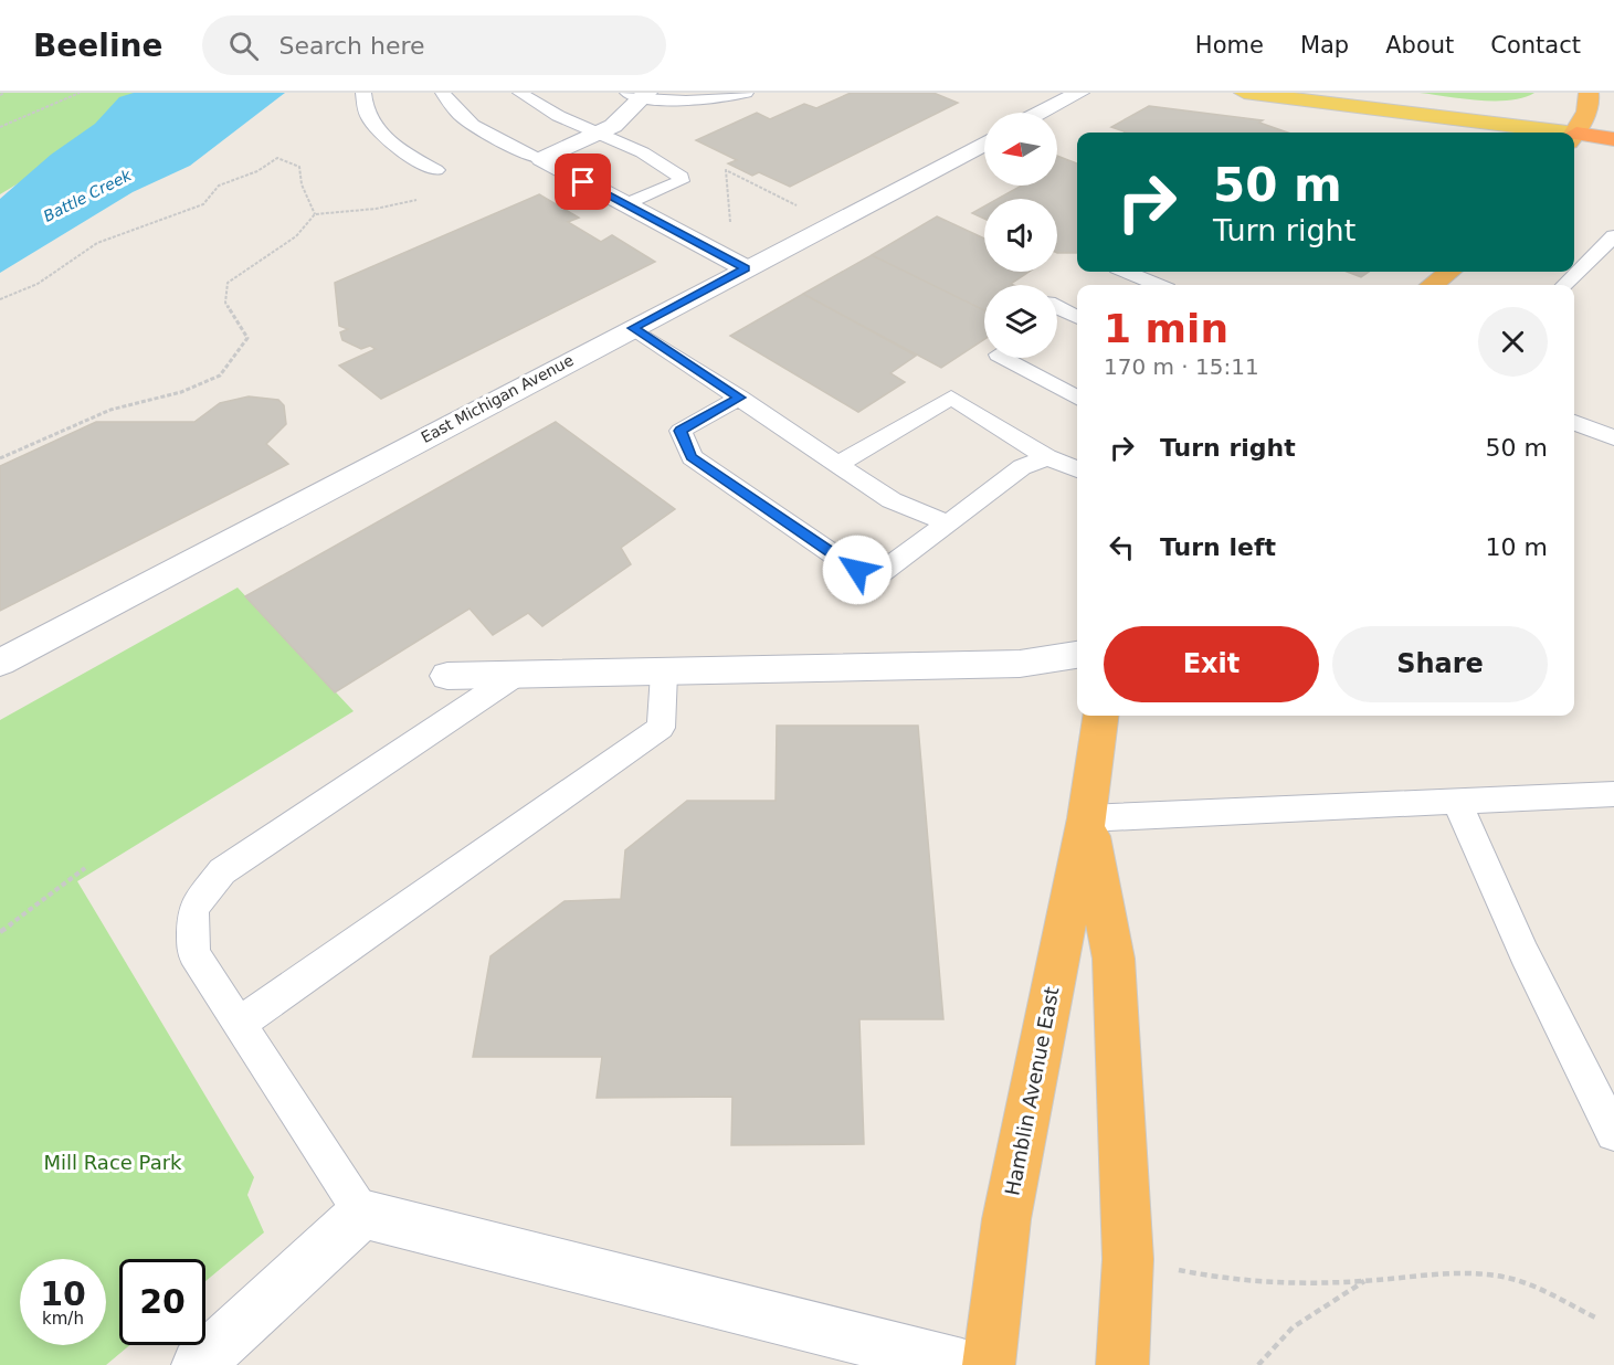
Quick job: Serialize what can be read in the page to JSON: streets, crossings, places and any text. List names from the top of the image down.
{
  "streets": {
    "highway": ["Hamblin Avenue East"],
    "street": ["East Michigan Avenue"]
  },
  "water": ["Battle Creek"],
  "parks": ["Mill Race Park"],
  "north": "left",
  "page": {
    "header": "Beeline",
    "search": "Search here",
    "nav": [
      "Home",
      "Map",
      "About",
      "Contact"
    ],
    "turn": ["50 m", "Turn right"],
    "heading": ["1 min", "170 m · 15:11"],
    "list": [
      {
        "name": "Turn right",
        "value": "50 m"
      },
      {
        "name": "Turn left",
        "value": "10 m"
      }
    ],
    "buttons": ["Exit", "Share"],
    "speed": "10 km/h",
    "limit": "20"
  }
}
